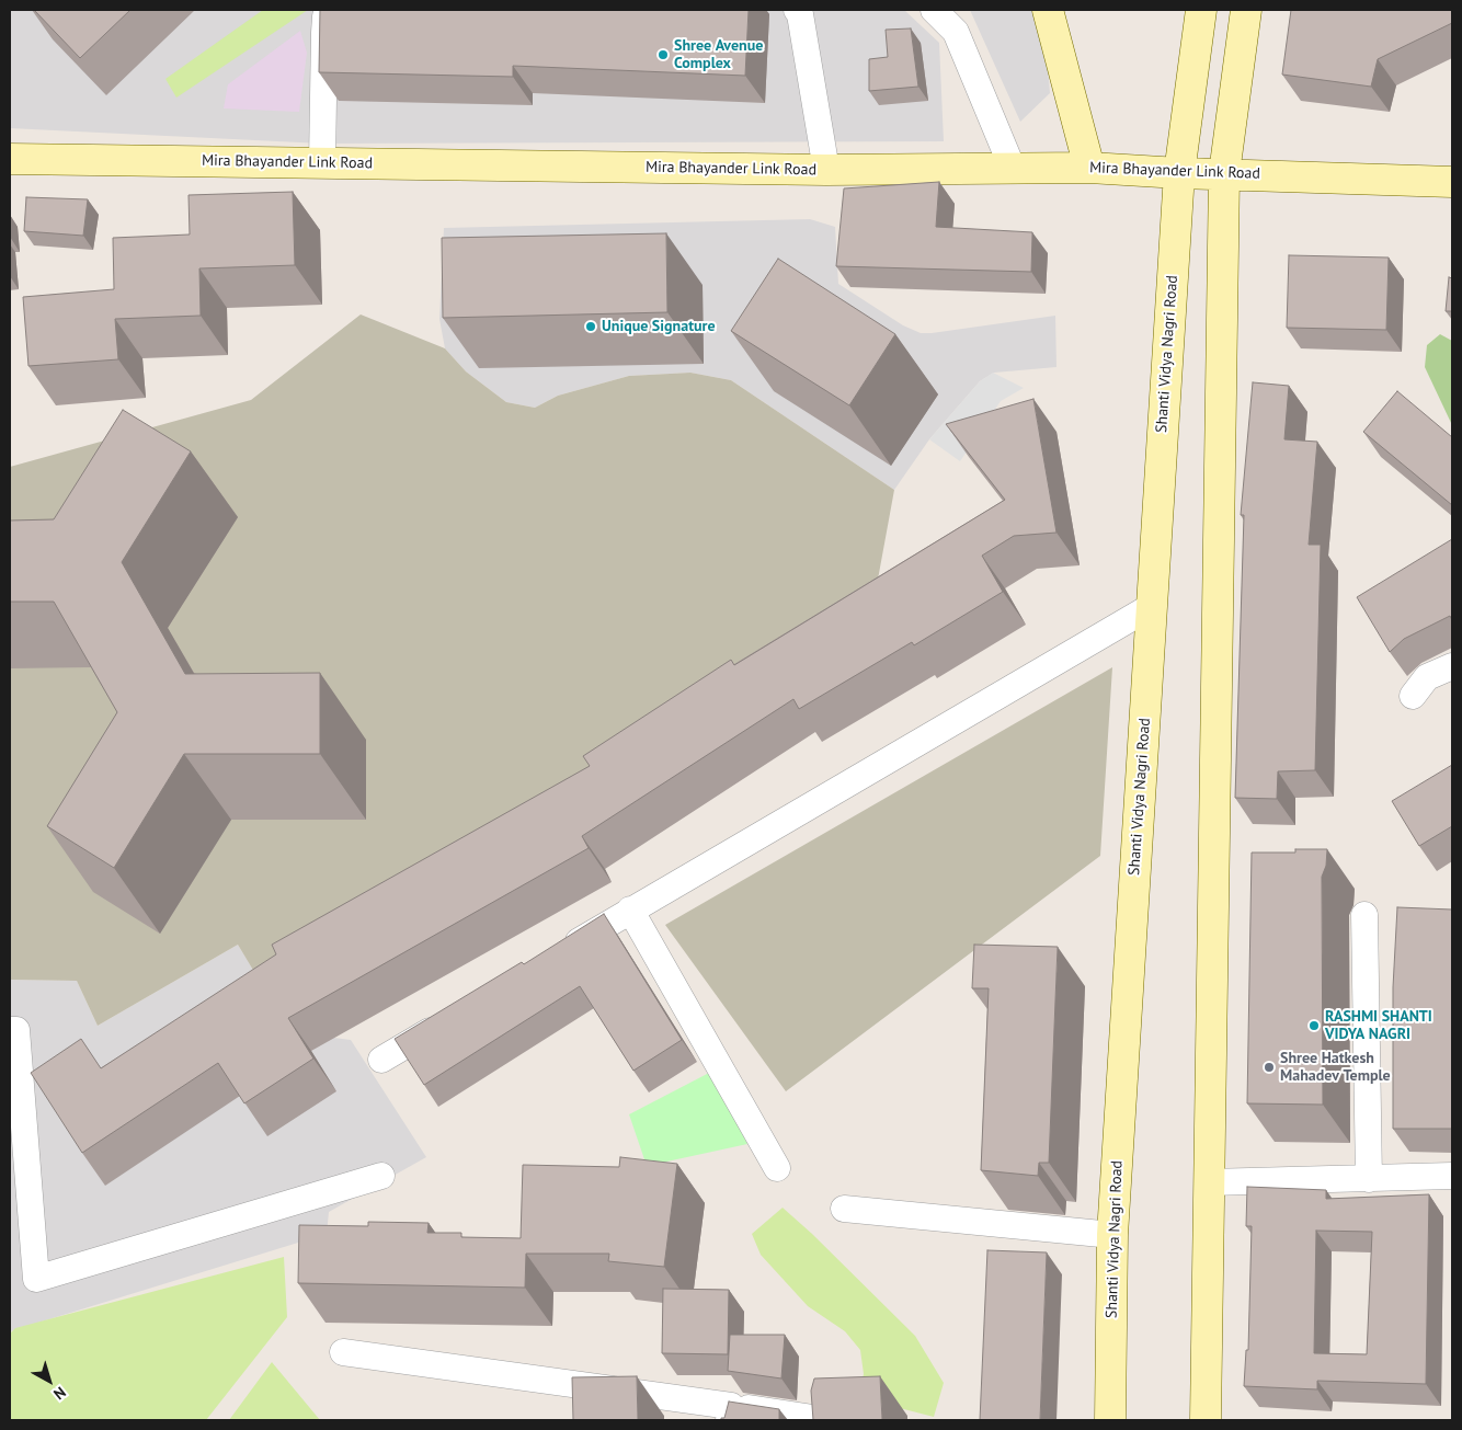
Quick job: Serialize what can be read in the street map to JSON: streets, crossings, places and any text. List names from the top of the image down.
{
  "streets": {
    "street": ["Mira Bhayander Link Road", "Shanti Vidya Nagri Road"]
  },
  "crossings": [
    ["Mira Bhayander Link Road", "Shanti Vidya Nagri Road"]
  ],
  "places": [
    "Shree Avenue Complex",
    "Unique Signature",
    "RASHMI SHANTI VIDYA NAGRI",
    "Shree Hatkesh Mahadev Temple"
  ],
  "north": "bottom right"
}
